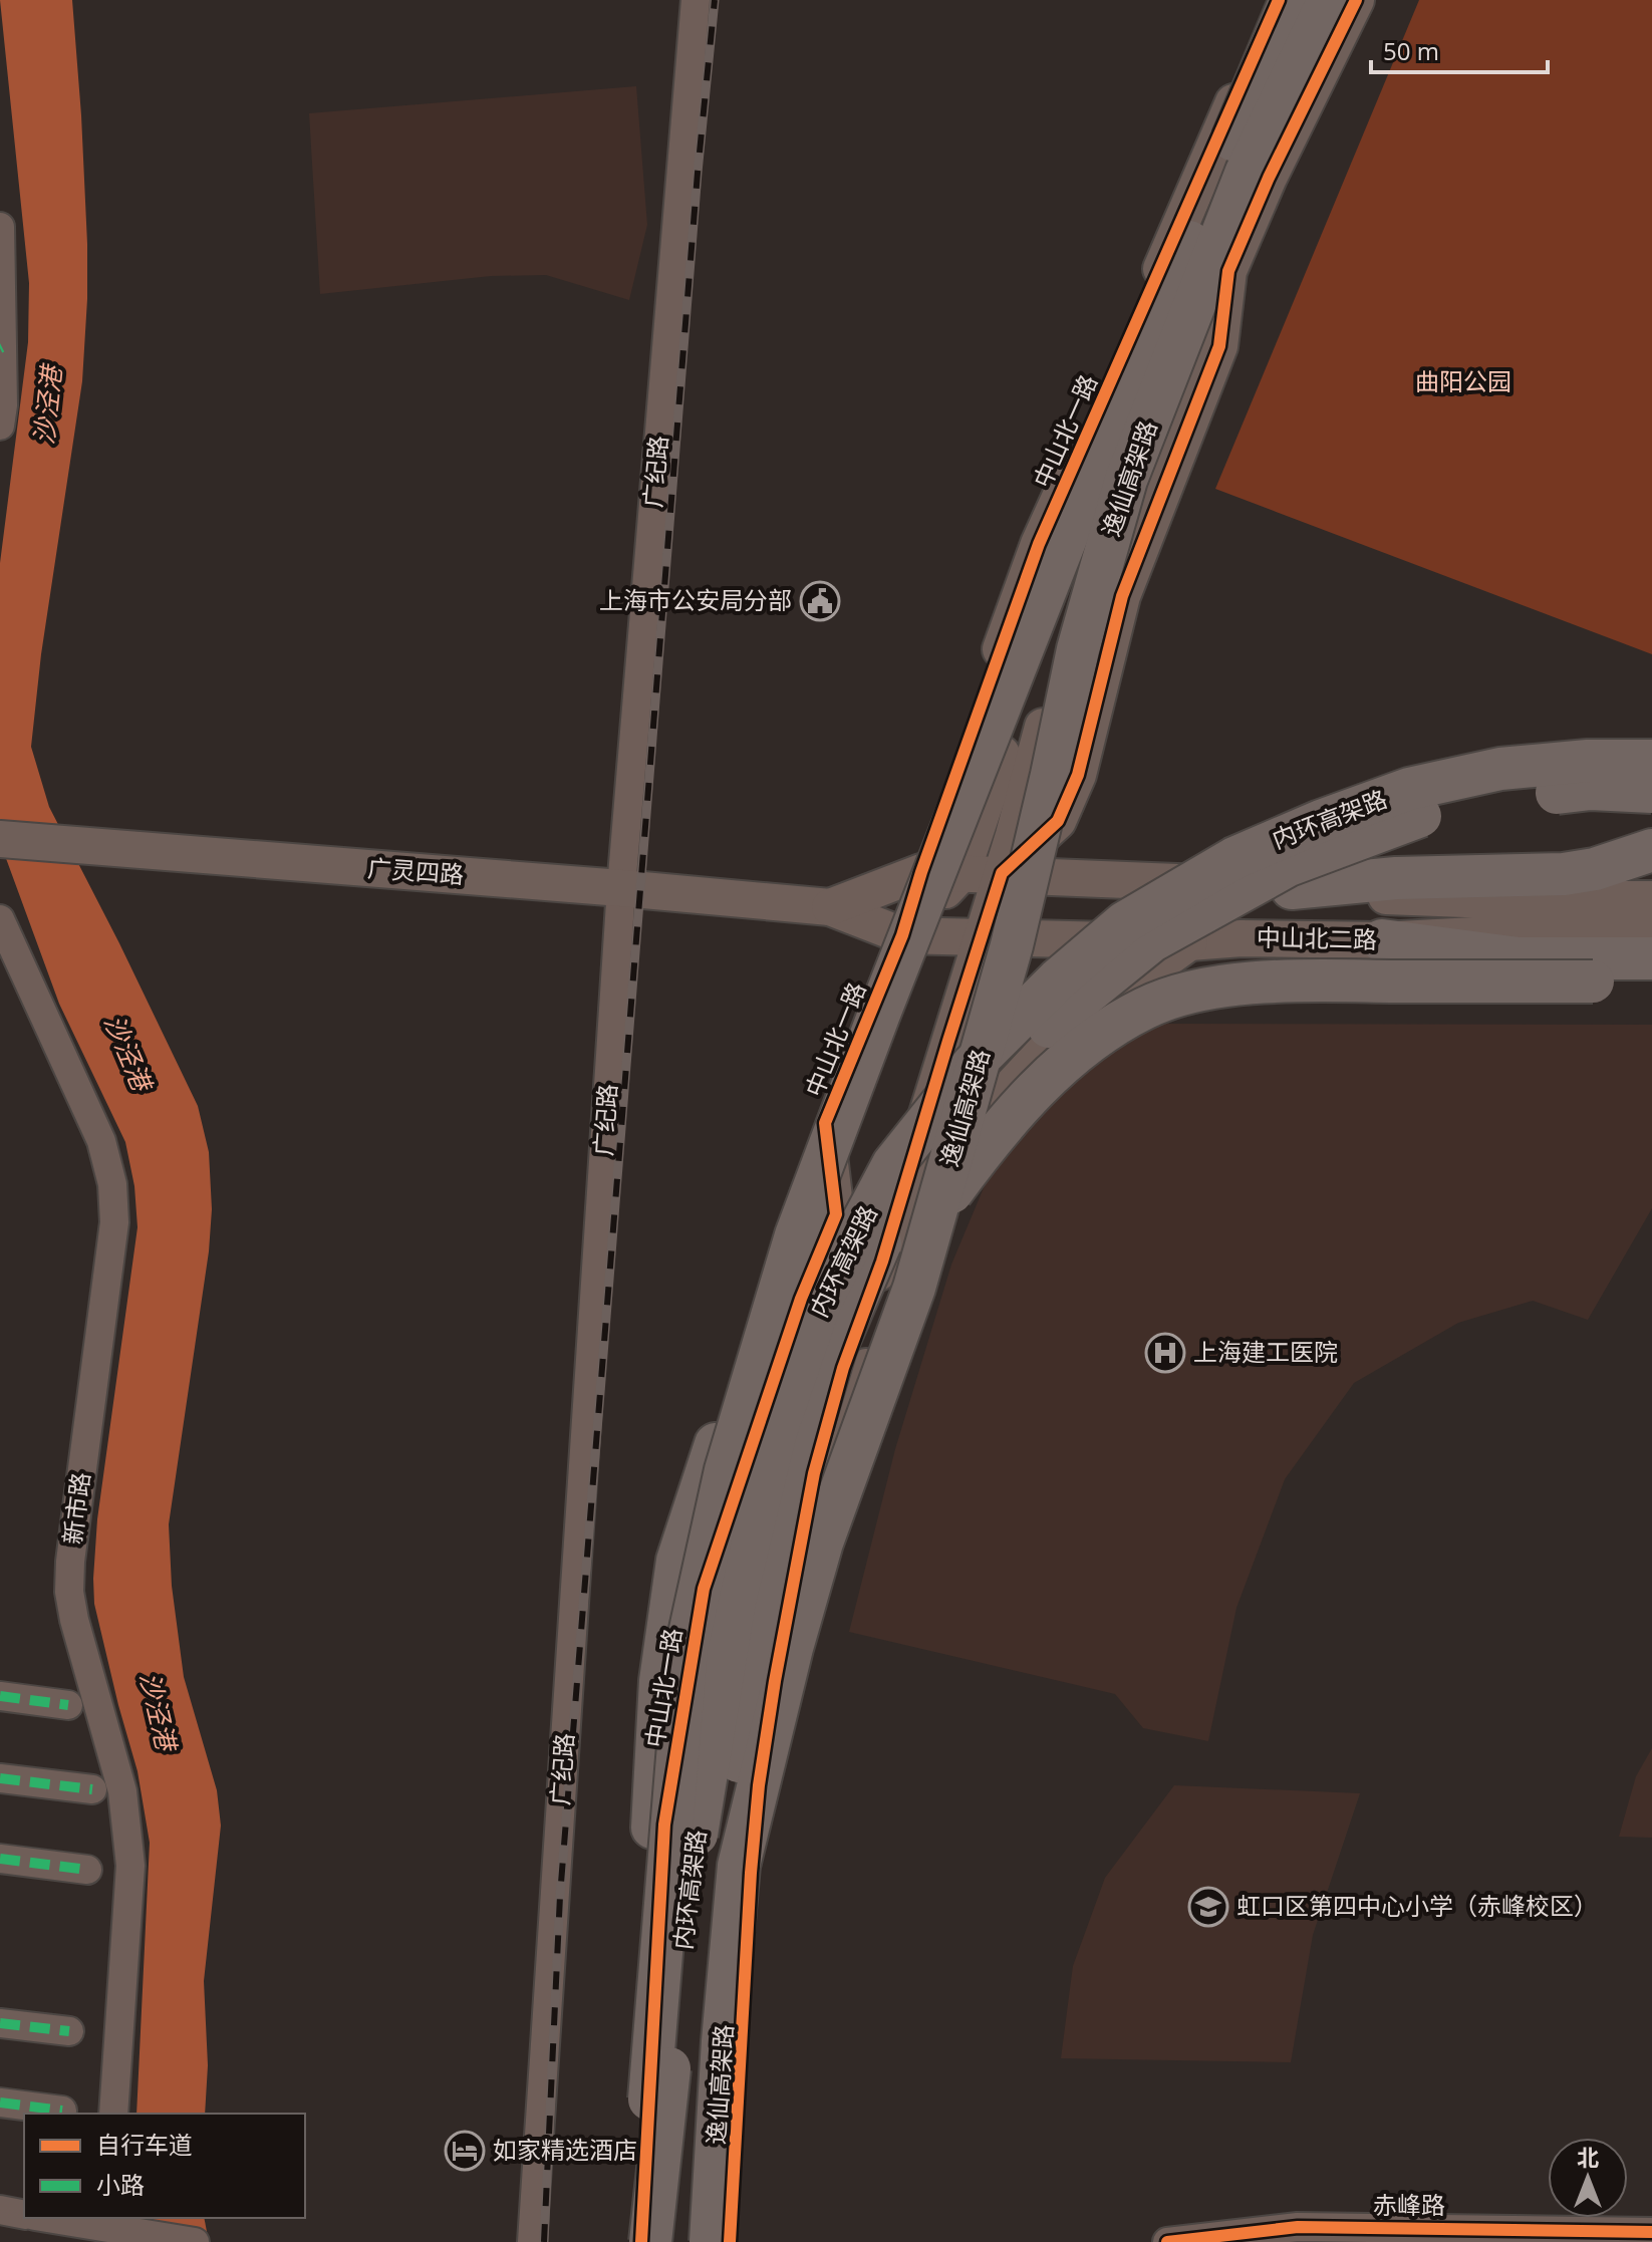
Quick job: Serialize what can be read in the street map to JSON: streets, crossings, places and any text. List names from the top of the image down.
{
  "streets": {
    "highway": ["逸仙高架路", "内环高架路"],
    "main road": ["中山北一路", "广灵四路", "中山北二路"],
    "street": ["广纪路", "新市路", "赤峰路"]
  },
  "crossings": [
    ["中山北一路", "广灵四路"],
    ["中山北一路", "中山北二路"],
    ["广纪路", "广灵四路"],
    ["逸仙高架路", "内环高架路"],
    ["广灵四路", "中山北二路"]
  ],
  "water": ["沙泾港"],
  "parks": ["曲阳公园"],
  "places": {
    "public building": ["上海市公安局分部"],
    "hospital": ["上海建工医院"],
    "school or university": ["虹口区第四中心小学（赤峰校区）"],
    "hotel": ["如家精选酒店"]
  },
  "legend": ["自行车道", "小路"],
  "scale_bar": "50 m",
  "north": "top"
}
